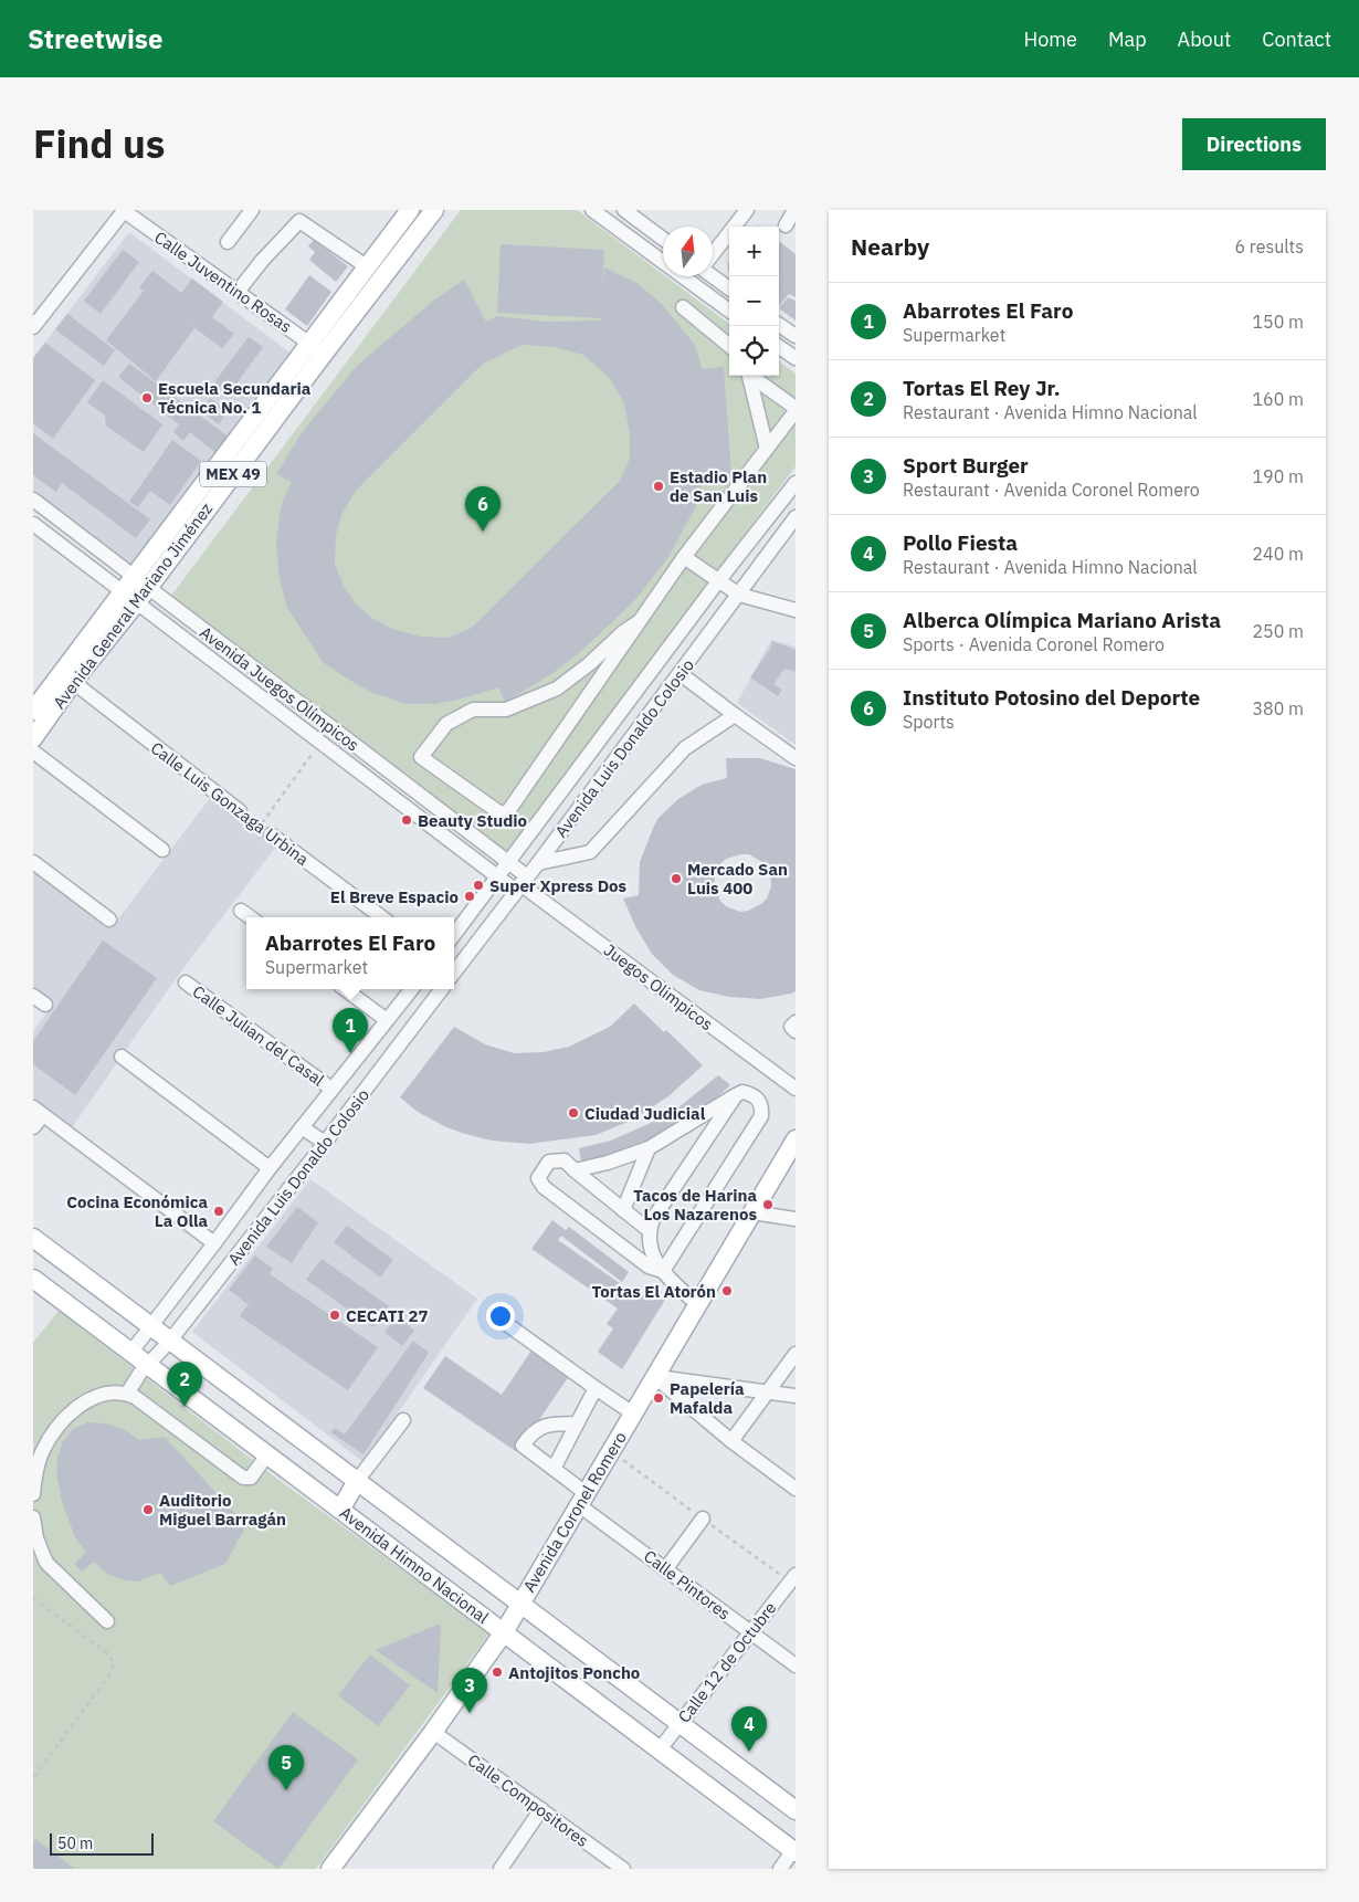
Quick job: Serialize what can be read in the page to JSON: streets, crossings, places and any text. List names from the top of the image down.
{
  "streets": {
    "main road": [
      "MEX 49",
      "Avenida General Mariano Jiménez",
      "Avenida Coronel Romero",
      "Avenida Himno Nacional"
    ],
    "street": [
      "Calle Juventino Rosas",
      "Avenida Juegos Olímpicos",
      "Avenida Luis Donaldo Colosio",
      "Calle Luis Gonzaga Urbina",
      "Juegos Olimpicos",
      "Calle Julian del Casal",
      "Calle Pintores",
      "Calle 12 de Octubre",
      "Calle Compositores"
    ]
  },
  "crossings": [
    ["Calle Juventino Rosas", "Avenida General Mariano Jiménez"],
    ["Avenida General Mariano Jiménez", "Avenida Juegos Olímpicos"],
    ["Avenida General Mariano Jiménez", "Calle Luis Gonzaga Urbina"],
    ["Avenida Juegos Olímpicos", "Avenida Luis Donaldo Colosio"],
    ["Avenida Juegos Olímpicos", "Juegos Olimpicos"],
    ["Avenida Luis Donaldo Colosio", "Juegos Olimpicos"],
    ["Avenida Luis Donaldo Colosio", "Calle Julian del Casal"],
    ["Avenida Luis Donaldo Colosio", "Avenida Himno Nacional"],
    ["Avenida Coronel Romero", "Avenida Himno Nacional"],
    ["Avenida Coronel Romero", "Calle Pintores"],
    ["Avenida Coronel Romero", "Calle Compositores"],
    ["Avenida Himno Nacional", "Calle 12 de Octubre"],
    ["Calle Pintores", "Calle 12 de Octubre"]
  ],
  "places": [
    "Escuela Secundaria Técnica No. 1",
    "Estadio Plan de San Luis",
    "Beauty Studio",
    "Mercado San Luis 400",
    "Super Xpress Dos",
    "El Breve Espacio",
    "Ciudad Judicial",
    "Tacos de Harina Los Nazarenos",
    "Cocina Económica La Olla",
    "Tortas El Atorón",
    "CECATI 27",
    "Papelería Mafalda",
    "Auditorio Miguel Barragán",
    "Antojitos Poncho"
  ],
  "scale_bar": "50 m",
  "north": "top",
  "page": {
    "header": "Streetwise",
    "nav": [
      "Home",
      "Map",
      "About",
      "Contact"
    ],
    "title": "Find us",
    "buttons": "Directions",
    "heading": ["Nearby", "6 results"],
    "map_buttons": ["+", "−"],
    "list": [
      {
        "mark": "1",
        "name": "Abarrotes El Faro",
        "note": "Supermarket",
        "value": "150 m"
      },
      {
        "mark": "2",
        "name": "Tortas El Rey Jr.",
        "note": "Restaurant · Avenida Himno Nacional",
        "value": "160 m"
      },
      {
        "mark": "3",
        "name": "Sport Burger",
        "note": "Restaurant · Avenida Coronel Romero",
        "value": "190 m"
      },
      {
        "mark": "4",
        "name": "Pollo Fiesta",
        "note": "Restaurant · Avenida Himno Nacional",
        "value": "240 m"
      },
      {
        "mark": "5",
        "name": "Alberca Olímpica Mariano Arista",
        "note": "Sports · Avenida Coronel Romero",
        "value": "250 m"
      },
      {
        "mark": "6",
        "name": "Instituto Potosino del Deporte",
        "note": "Sports",
        "value": "380 m"
      }
    ],
    "pins": [
      "6",
      "1",
      "2",
      "3",
      "4",
      "5"
    ],
    "popup": ["Abarrotes El Faro", "Supermarket"],
    "scale": "50 m"
  }
}
